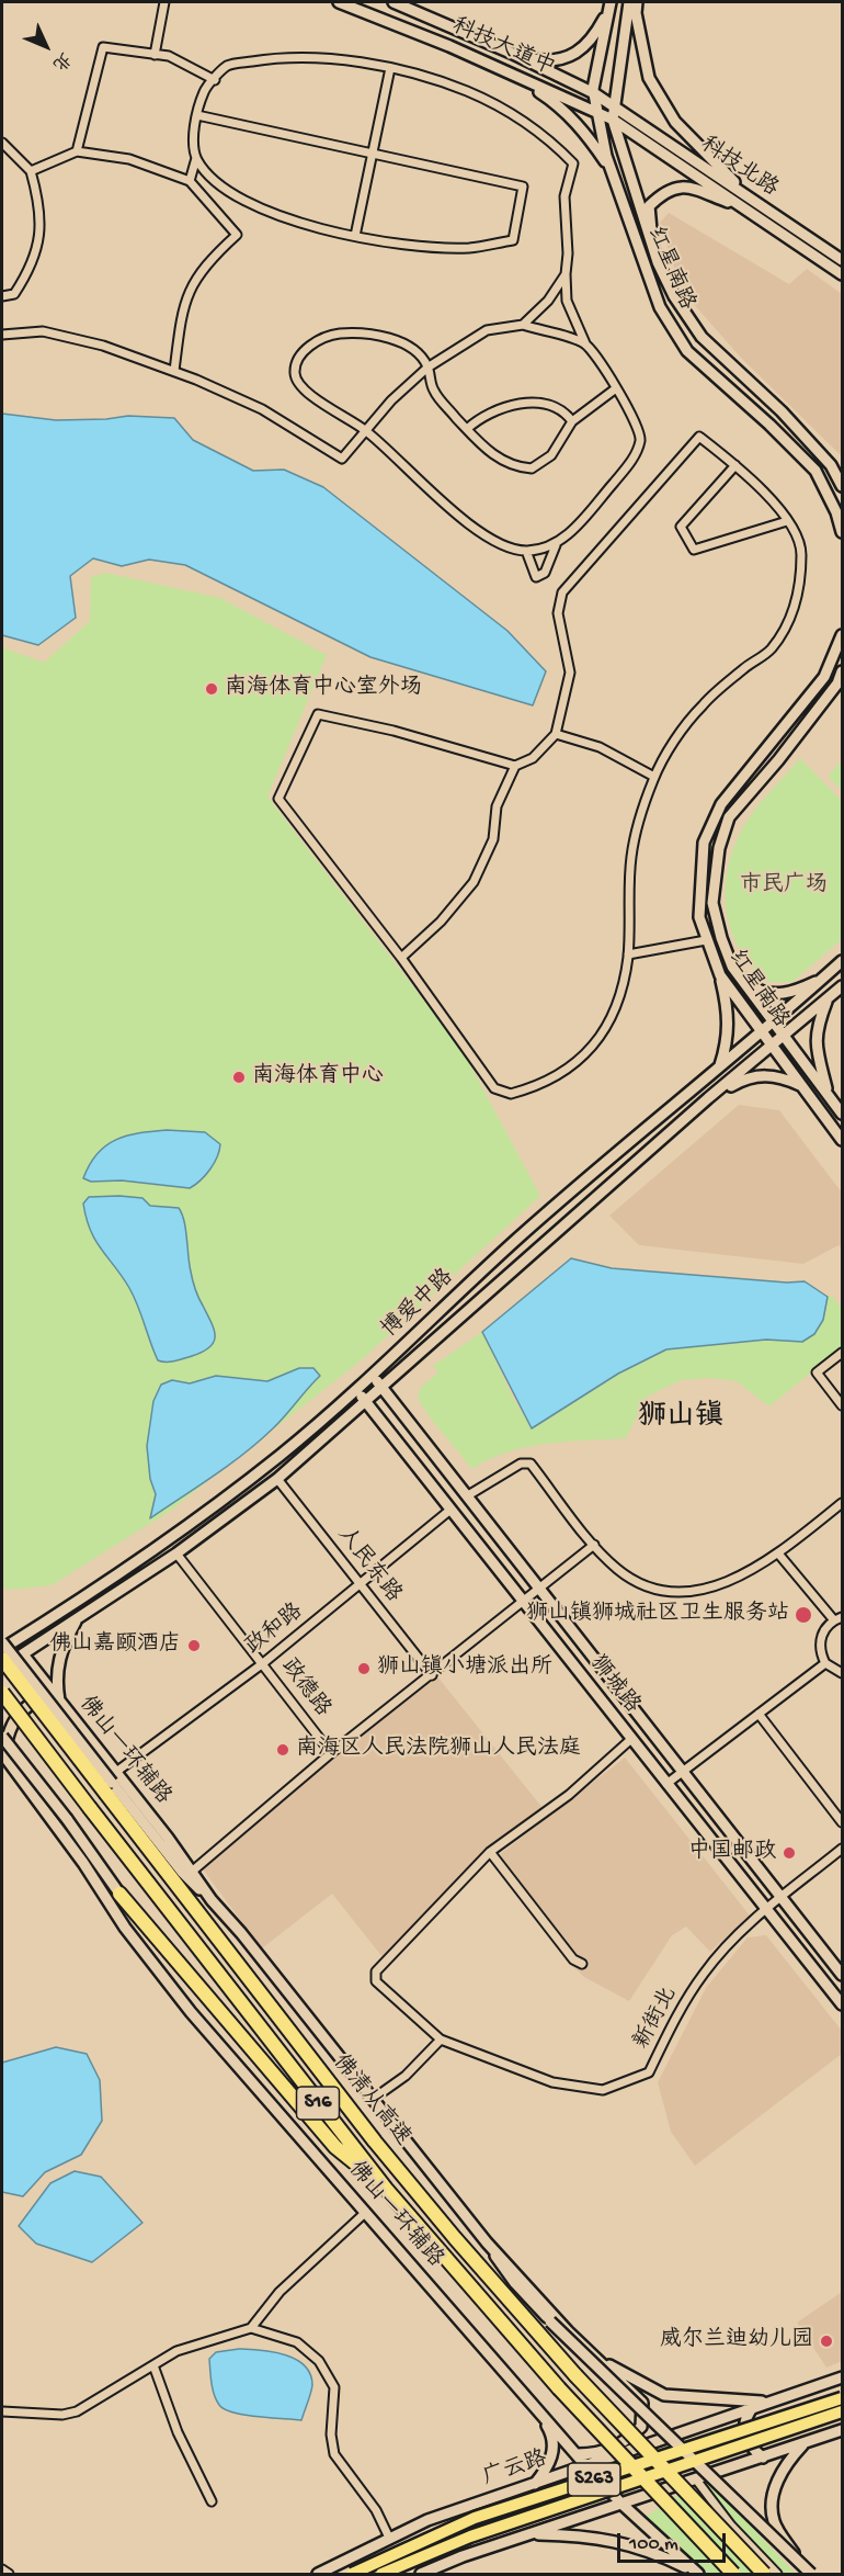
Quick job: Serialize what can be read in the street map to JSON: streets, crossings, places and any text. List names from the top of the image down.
{
  "streets": {
    "highway": ["佛清从高速", "S16"],
    "main road": [
      "科技大道中",
      "科技北路",
      "红星南路",
      "博爱中路",
      "狮城路",
      "佛山一环辅路",
      "广云路",
      "S263"
    ],
    "street": [
      "人民东路",
      "政和路",
      "政德路",
      "新街北"
    ]
  },
  "crossings": [
    ["科技大道中", "科技北路"],
    ["科技大道中", "红星南路"],
    ["科技北路", "红星南路"],
    ["红星南路", "博爱中路"],
    ["博爱中路", "人民东路"],
    ["博爱中路", "狮城路"],
    ["博爱中路", "政德路"],
    ["博爱中路", "佛山一环辅路"],
    ["人民东路", "政和路"],
    ["政和路", "狮城路"],
    ["政和路", "政德路"],
    ["政和路", "佛山一环辅路"],
    ["狮城路", "新街北"],
    ["佛山一环辅路", "广云路"],
    ["佛山一环辅路", "S263"]
  ],
  "districts": ["狮山镇"],
  "parks": ["市民广场"],
  "places": [
    "南海体育中心室外场",
    "南海体育中心",
    "狮山镇狮城社区卫生服务站",
    "佛山嘉颐酒店",
    "狮山镇小塘派出所",
    "南海区人民法院狮山人民法庭",
    "中国邮政",
    "威尔兰迪幼儿园"
  ],
  "scale_bar": "100 m",
  "north": "bottom right"
}
